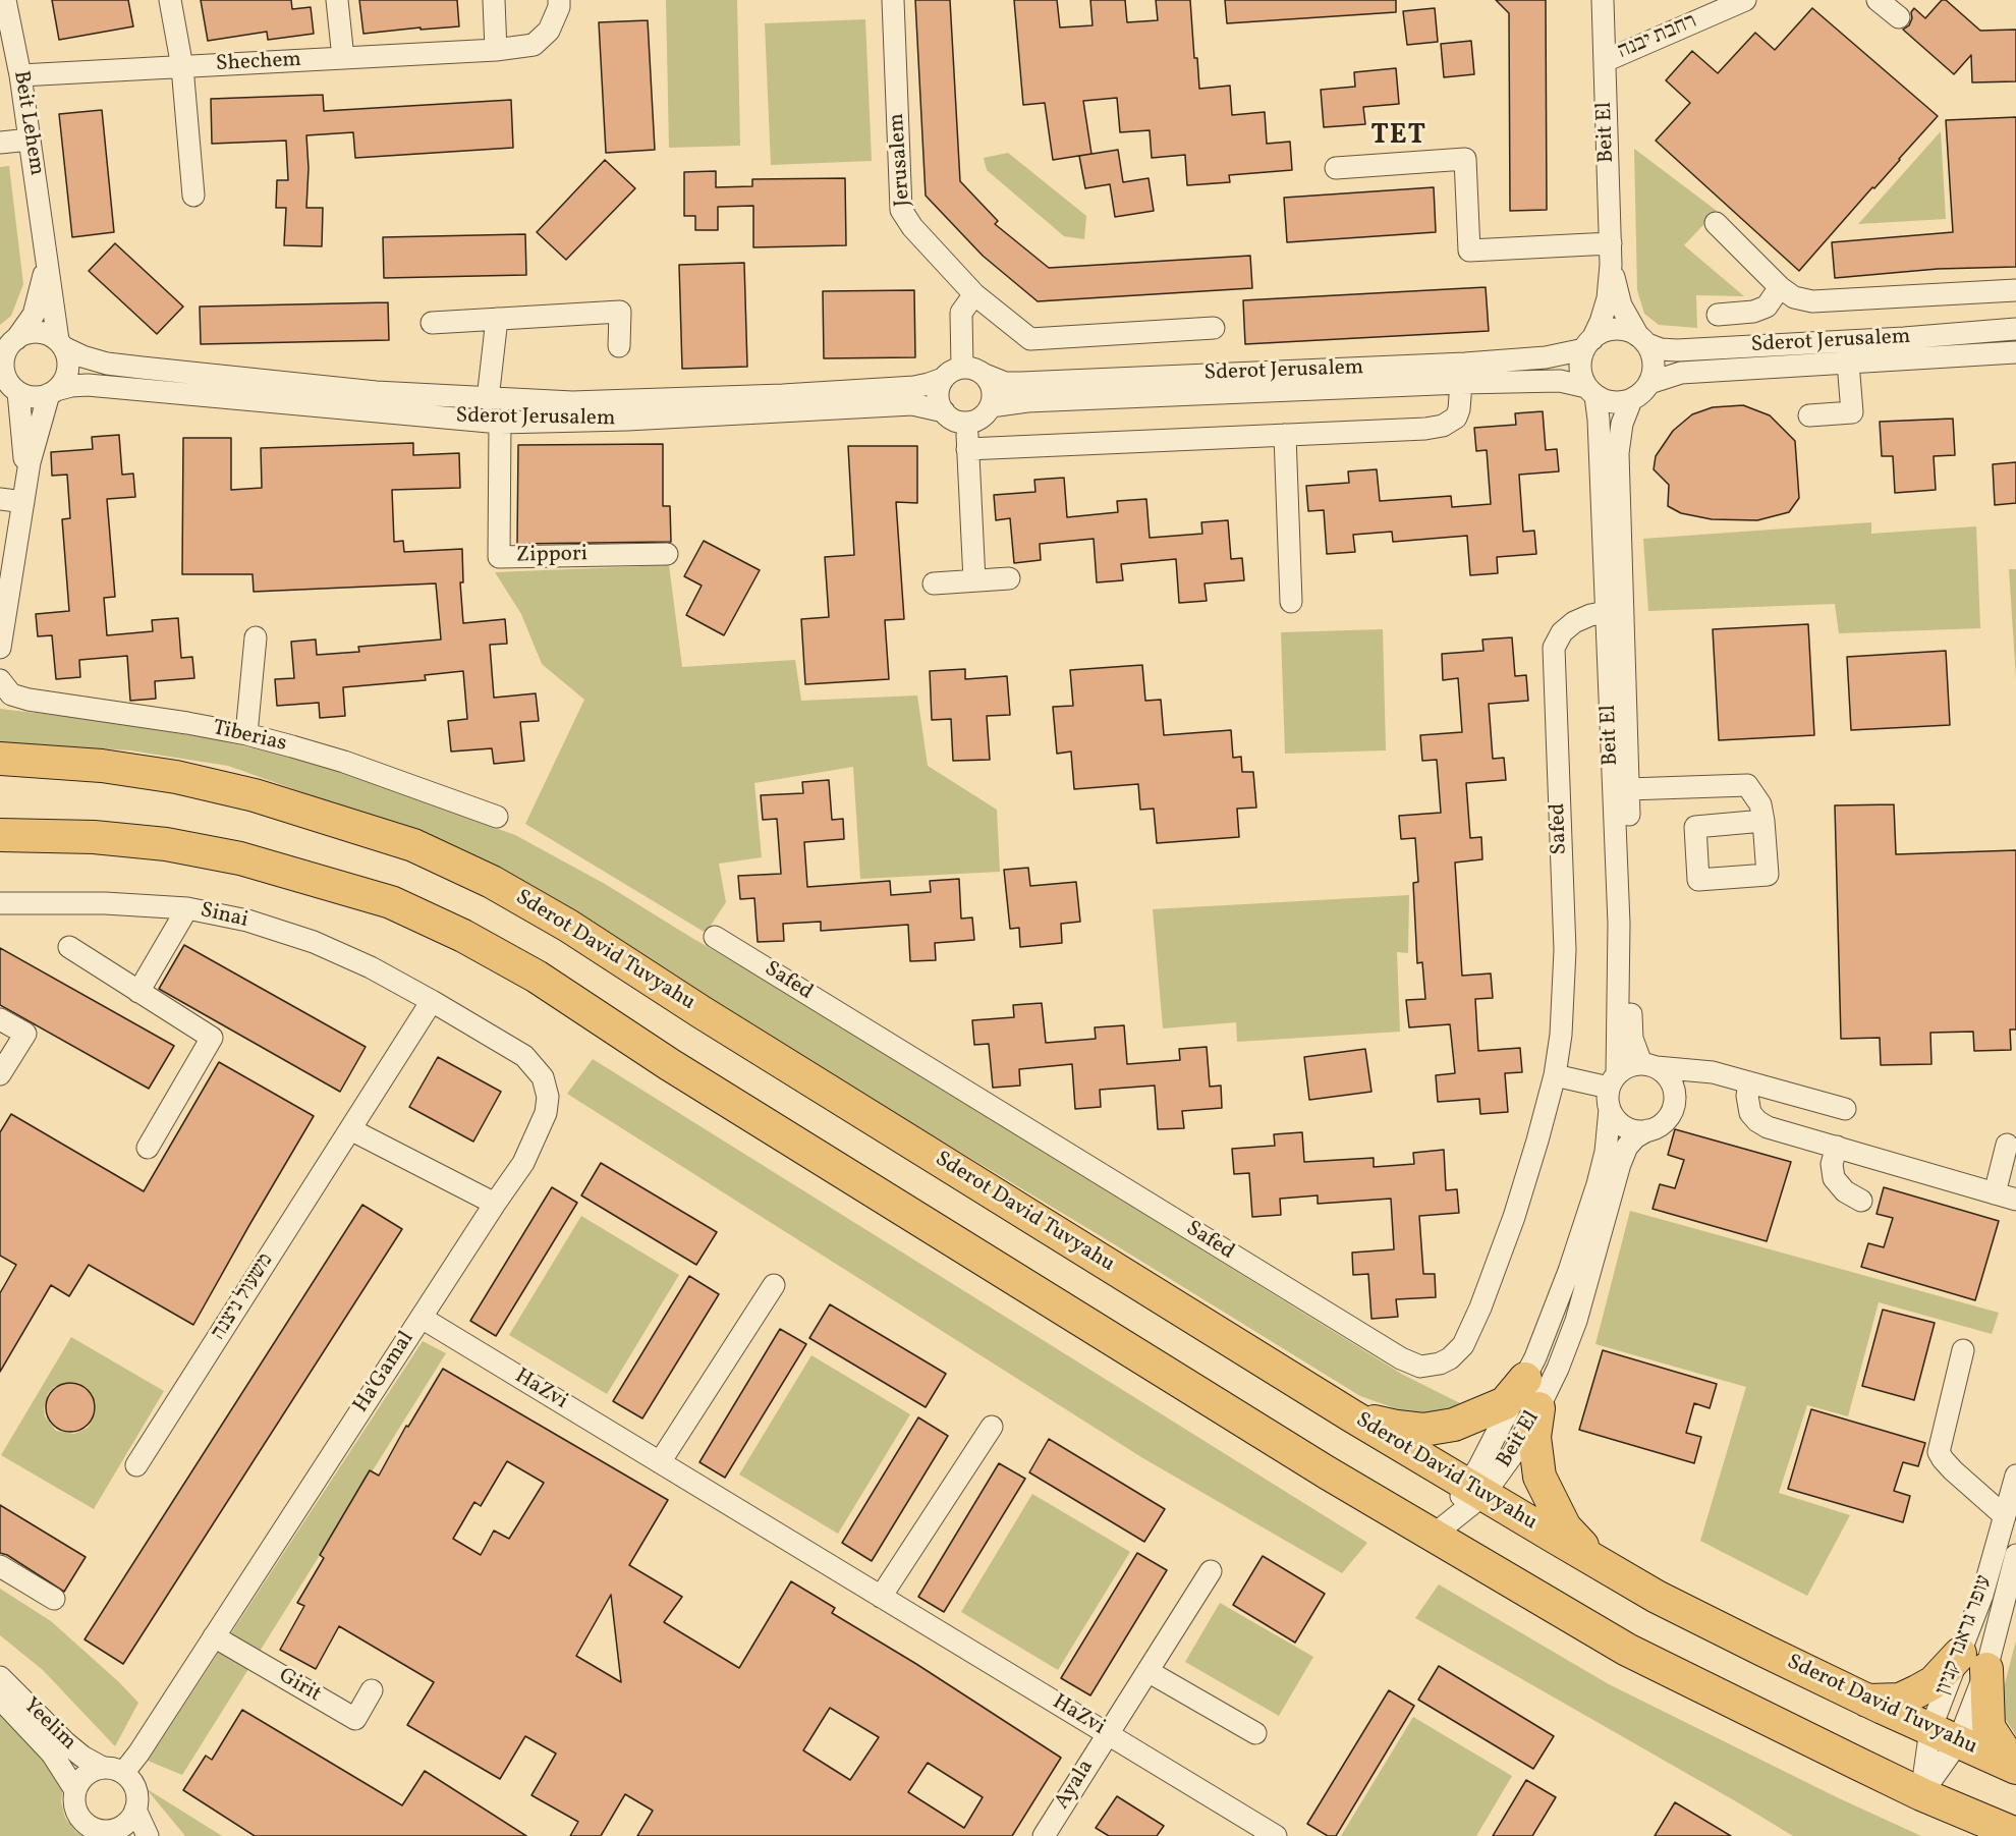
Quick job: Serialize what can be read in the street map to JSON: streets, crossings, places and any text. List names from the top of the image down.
{
  "streets": {
    "highway": ["Sderot David Tuvyahu"],
    "street": [
      "רחבת יבנה",
      "Shechem",
      "Beit Lehem",
      "Beit El",
      "Jerusalem",
      "Sderot Jerusalem",
      "Zippori",
      "Tiberias",
      "Safed",
      "Sinai",
      "משעול ניצנה",
      "Ha'Gamal",
      "HaZvi",
      "עופר גראנד קניון",
      "Girit",
      "Yeelim",
      "Ayala"
    ]
  },
  "crossings": [
    ["רחבת יבנה", "Beit El"],
    ["Shechem", "Beit Lehem"],
    ["Beit Lehem", "Sderot Jerusalem"],
    ["Beit El", "Sderot Jerusalem"],
    ["Beit El", "Safed"],
    ["Beit El", "Sderot David Tuvyahu"],
    ["Sderot Jerusalem", "Zippori"],
    ["Sinai", "משעול ניצנה"],
    ["Sinai", "Ha'Gamal"],
    ["Sderot David Tuvyahu", "עופר גראנד קניון"],
    ["משעול ניצנה", "Ha'Gamal"],
    ["Ha'Gamal", "HaZvi"],
    ["Ha'Gamal", "Girit"],
    ["Ha'Gamal", "Yeelim"],
    ["HaZvi", "Ayala"]
  ],
  "districts": ["TET"]
}
